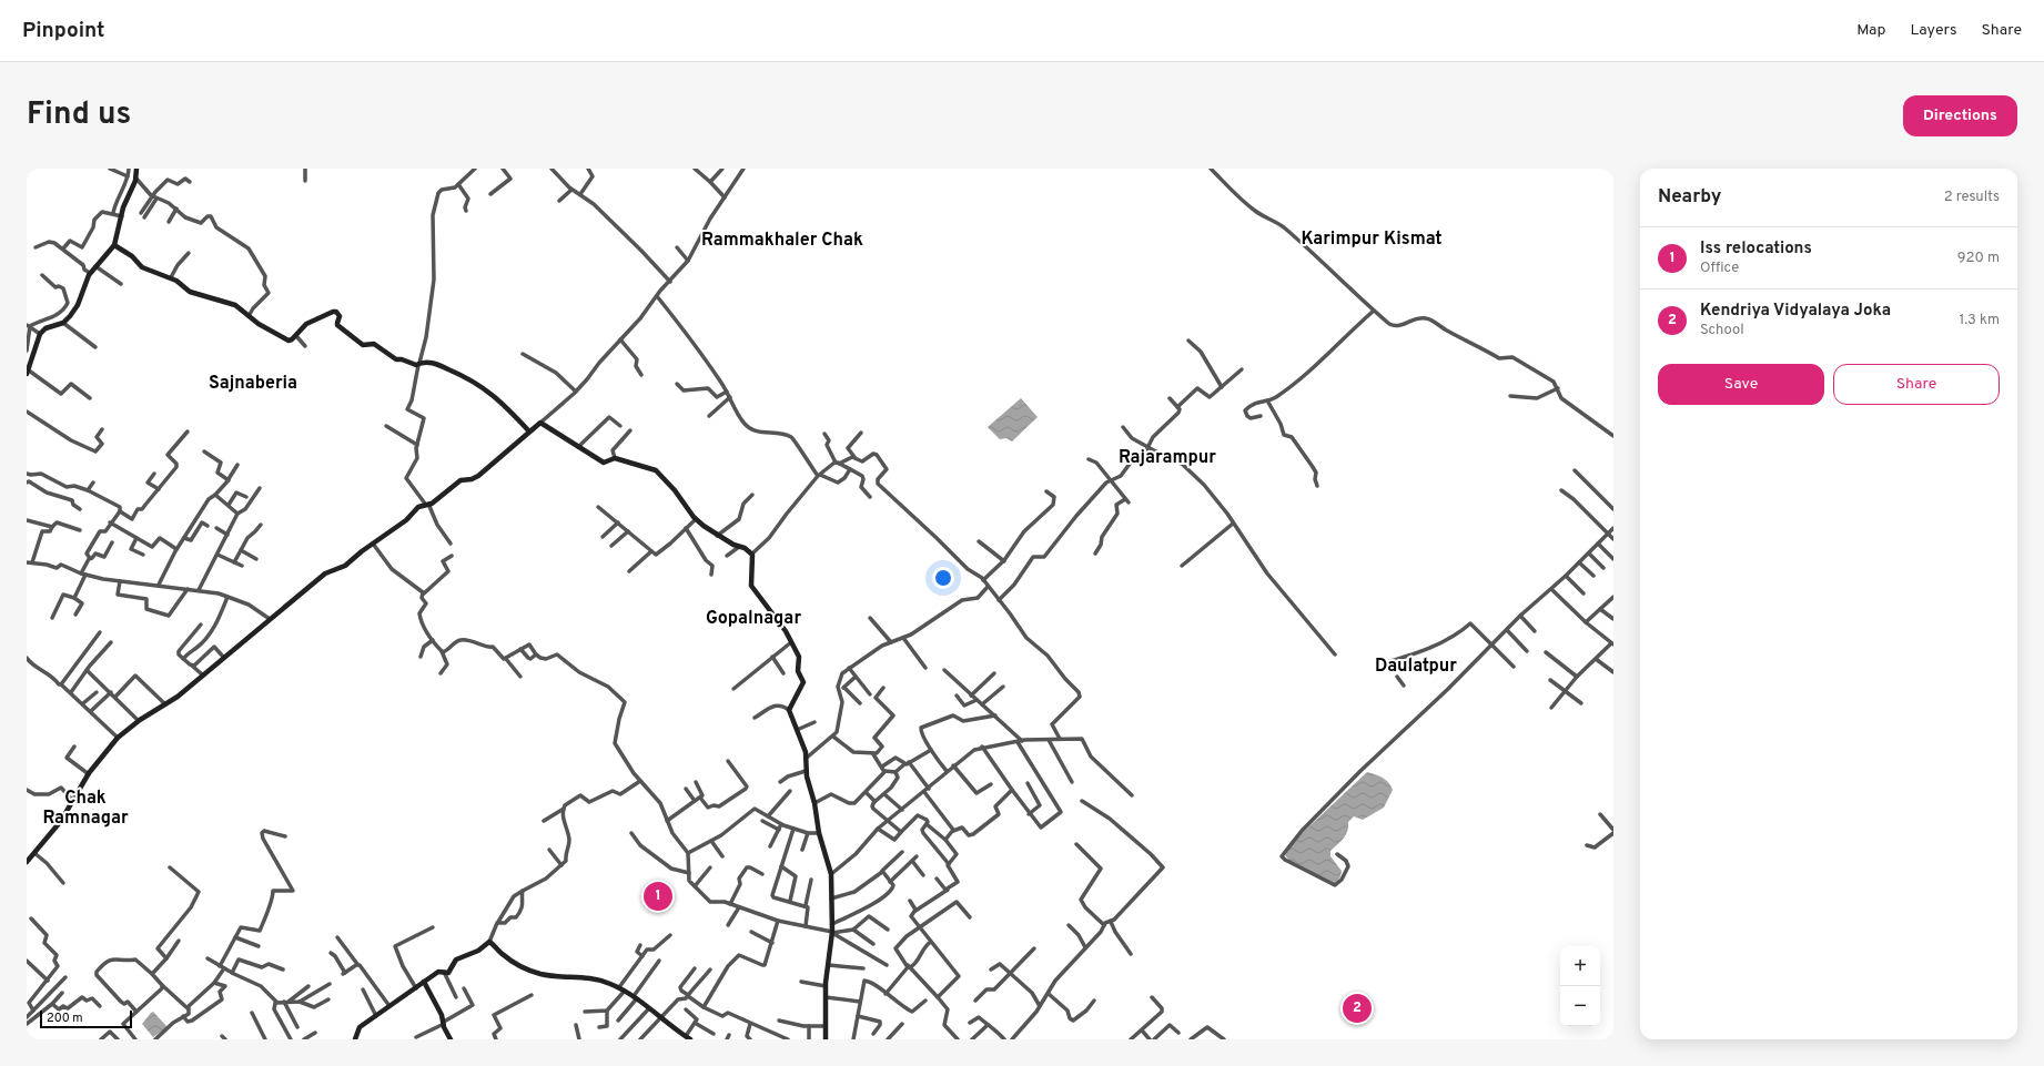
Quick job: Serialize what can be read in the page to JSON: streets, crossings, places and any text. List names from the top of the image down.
{
  "districts": [
    "Karimpur Kismat",
    "Rammakhaler Chak",
    "Sajnaberia",
    "Rajarampur",
    "Gopalnagar",
    "Daulatpur",
    "Chak Ramnagar"
  ],
  "scale_bar": "200 m",
  "page": {
    "header": "Pinpoint",
    "nav": ["Map", "Layers", "Share"],
    "title": "Find us",
    "buttons": [
      "Directions",
      ["Save", "Share"]
    ],
    "heading": ["Nearby", "2 results"],
    "list": [
      {
        "mark": "1",
        "name": "Iss relocations",
        "note": "Office",
        "value": "920 m"
      },
      {
        "mark": "2",
        "name": "Kendriya Vidyalaya Joka",
        "note": "School",
        "value": "1.3 km"
      }
    ],
    "pins": ["1", "2"],
    "map_buttons": ["+", "−"],
    "scale": "200 m"
  }
}
